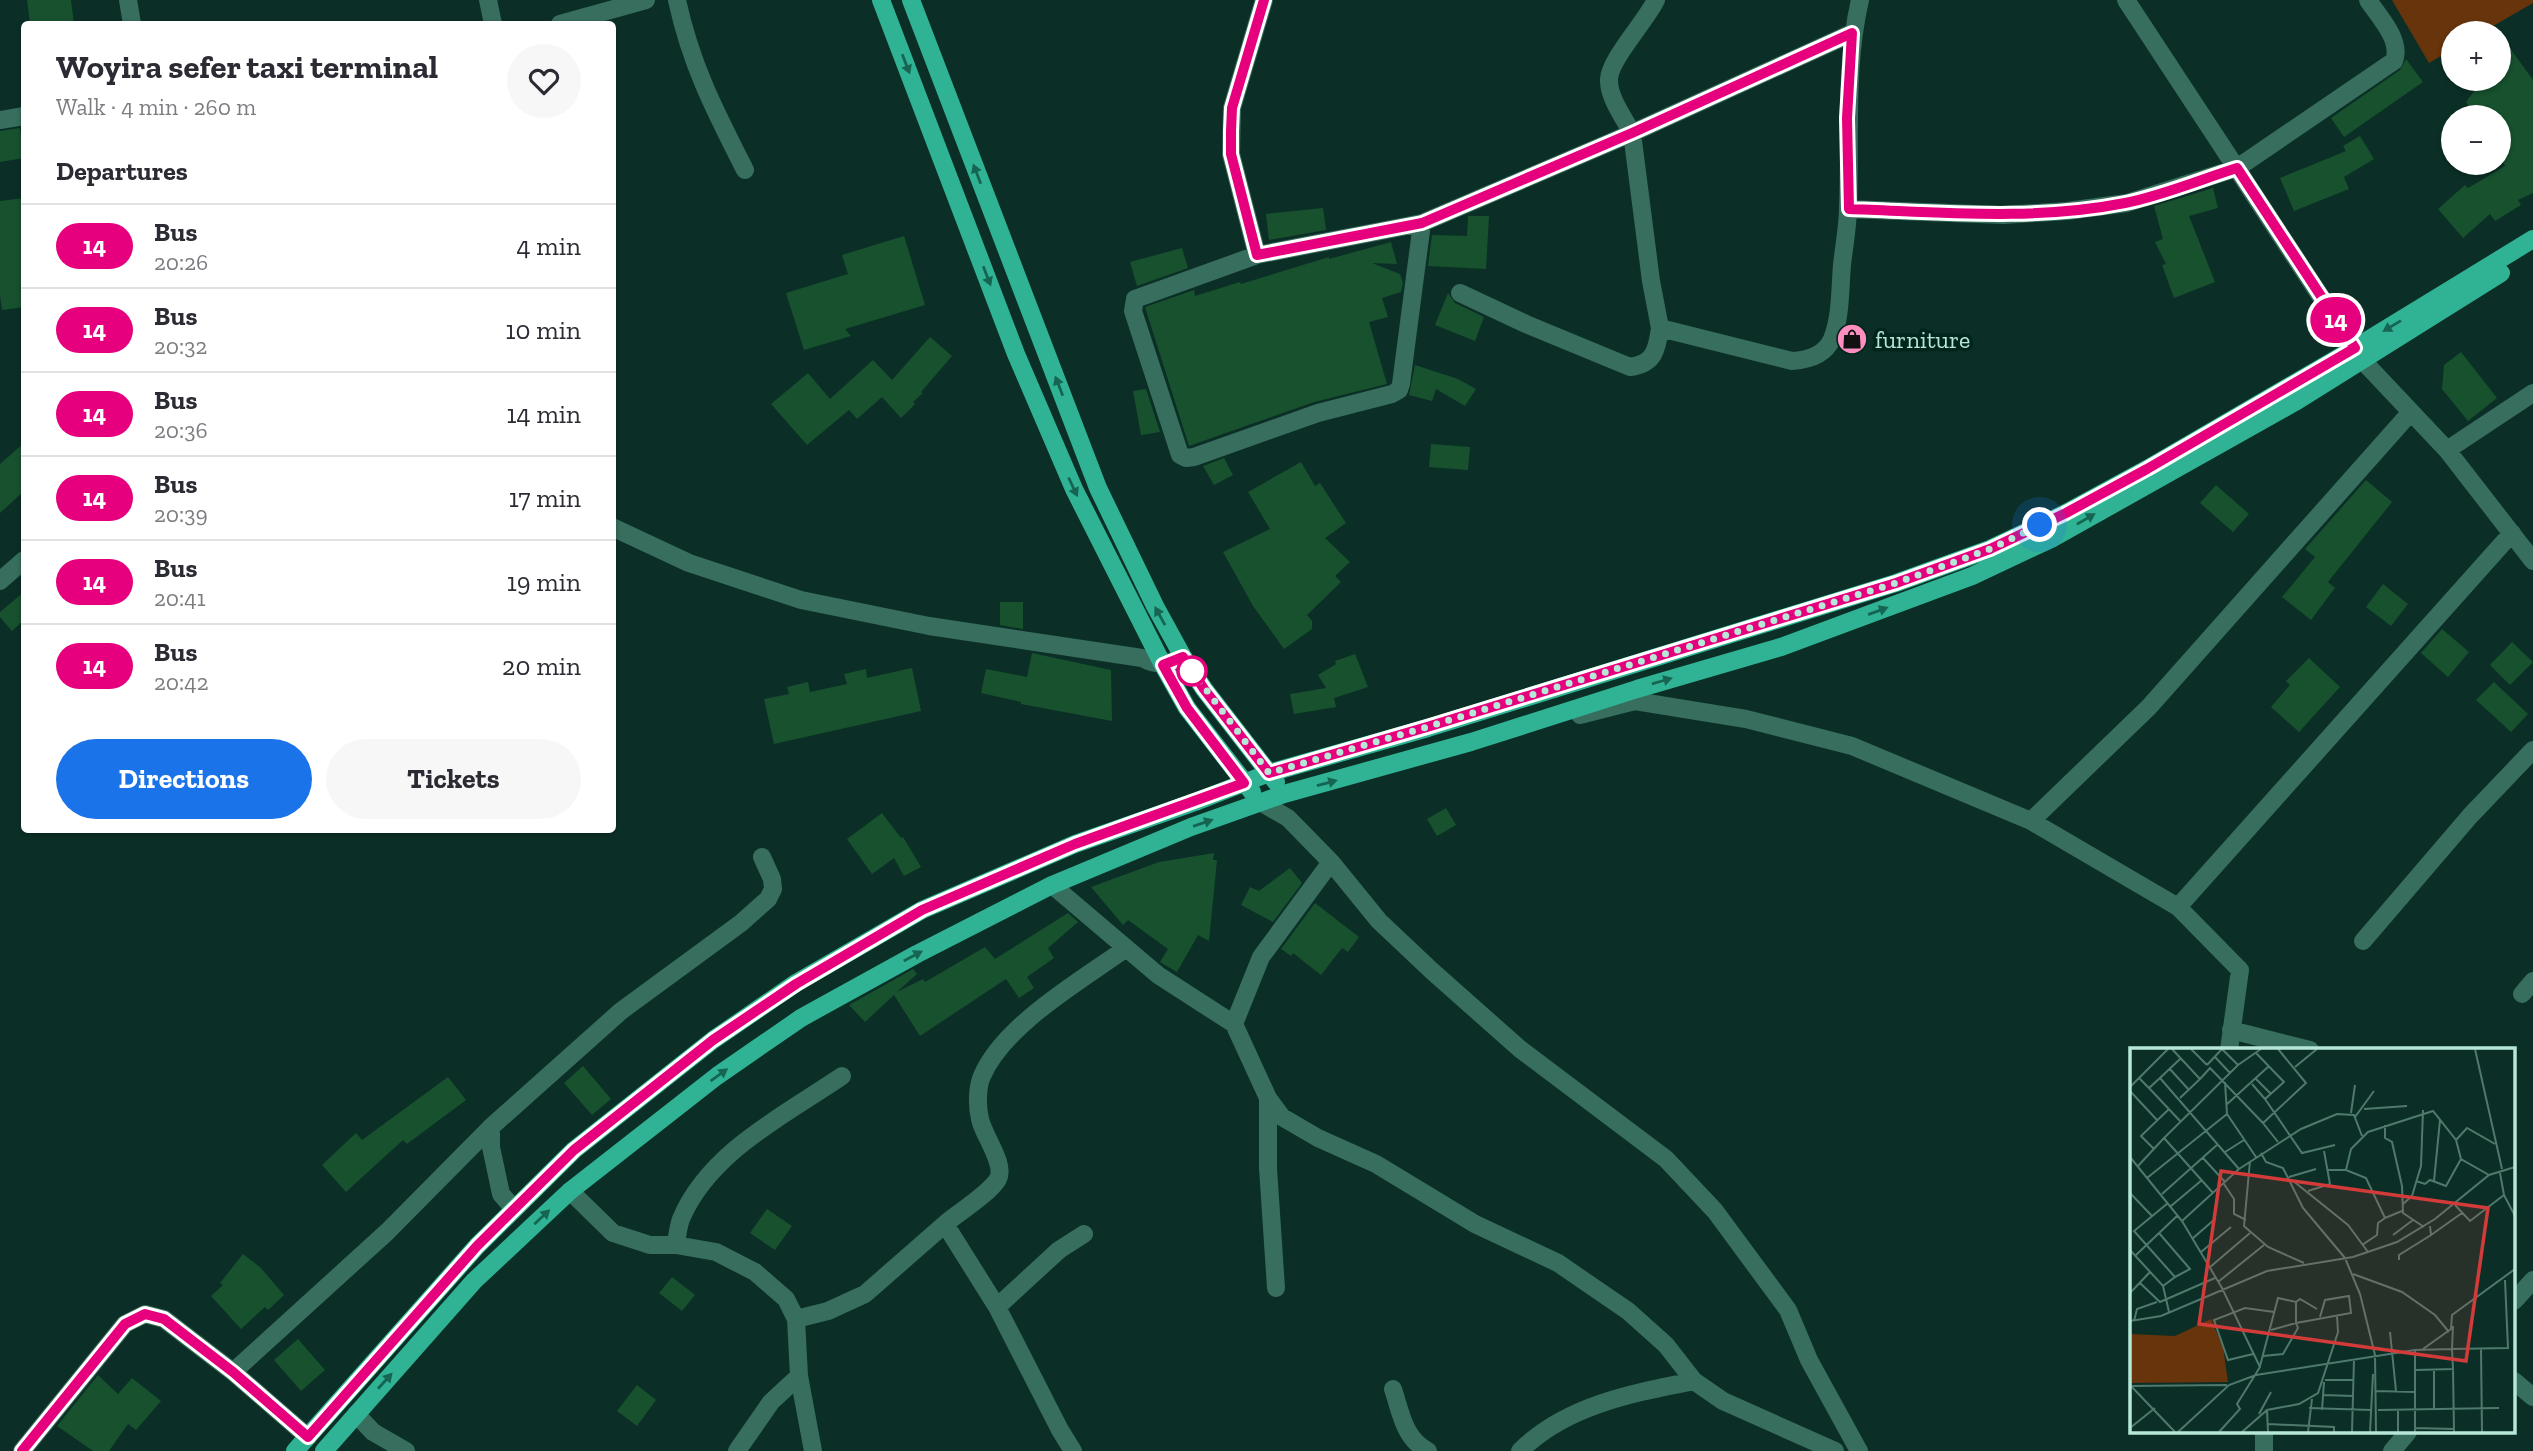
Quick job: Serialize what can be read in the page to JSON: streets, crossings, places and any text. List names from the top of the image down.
{
  "places": {
    "shop": ["furniture"]
  },
  "lines": ["bus line 14"],
  "page": {
    "on_map": "14",
    "map_buttons": ["+", "−"],
    "heading": [
      ["Woyira sefer taxi terminal", "Walk · 4 min · 260 m"],
      "Departures"
    ],
    "list": [
      {
        "mark": "14",
        "name": "Bus",
        "note": "20:26",
        "value": "4 min"
      },
      {
        "mark": "14",
        "name": "Bus",
        "note": "20:32",
        "value": "10 min"
      },
      {
        "mark": "14",
        "name": "Bus",
        "note": "20:36",
        "value": "14 min"
      },
      {
        "mark": "14",
        "name": "Bus",
        "note": "20:39",
        "value": "17 min"
      },
      {
        "mark": "14",
        "name": "Bus",
        "note": "20:41",
        "value": "19 min"
      },
      {
        "mark": "14",
        "name": "Bus",
        "note": "20:42",
        "value": "20 min"
      }
    ],
    "buttons": ["Directions", "Tickets"]
  }
}
